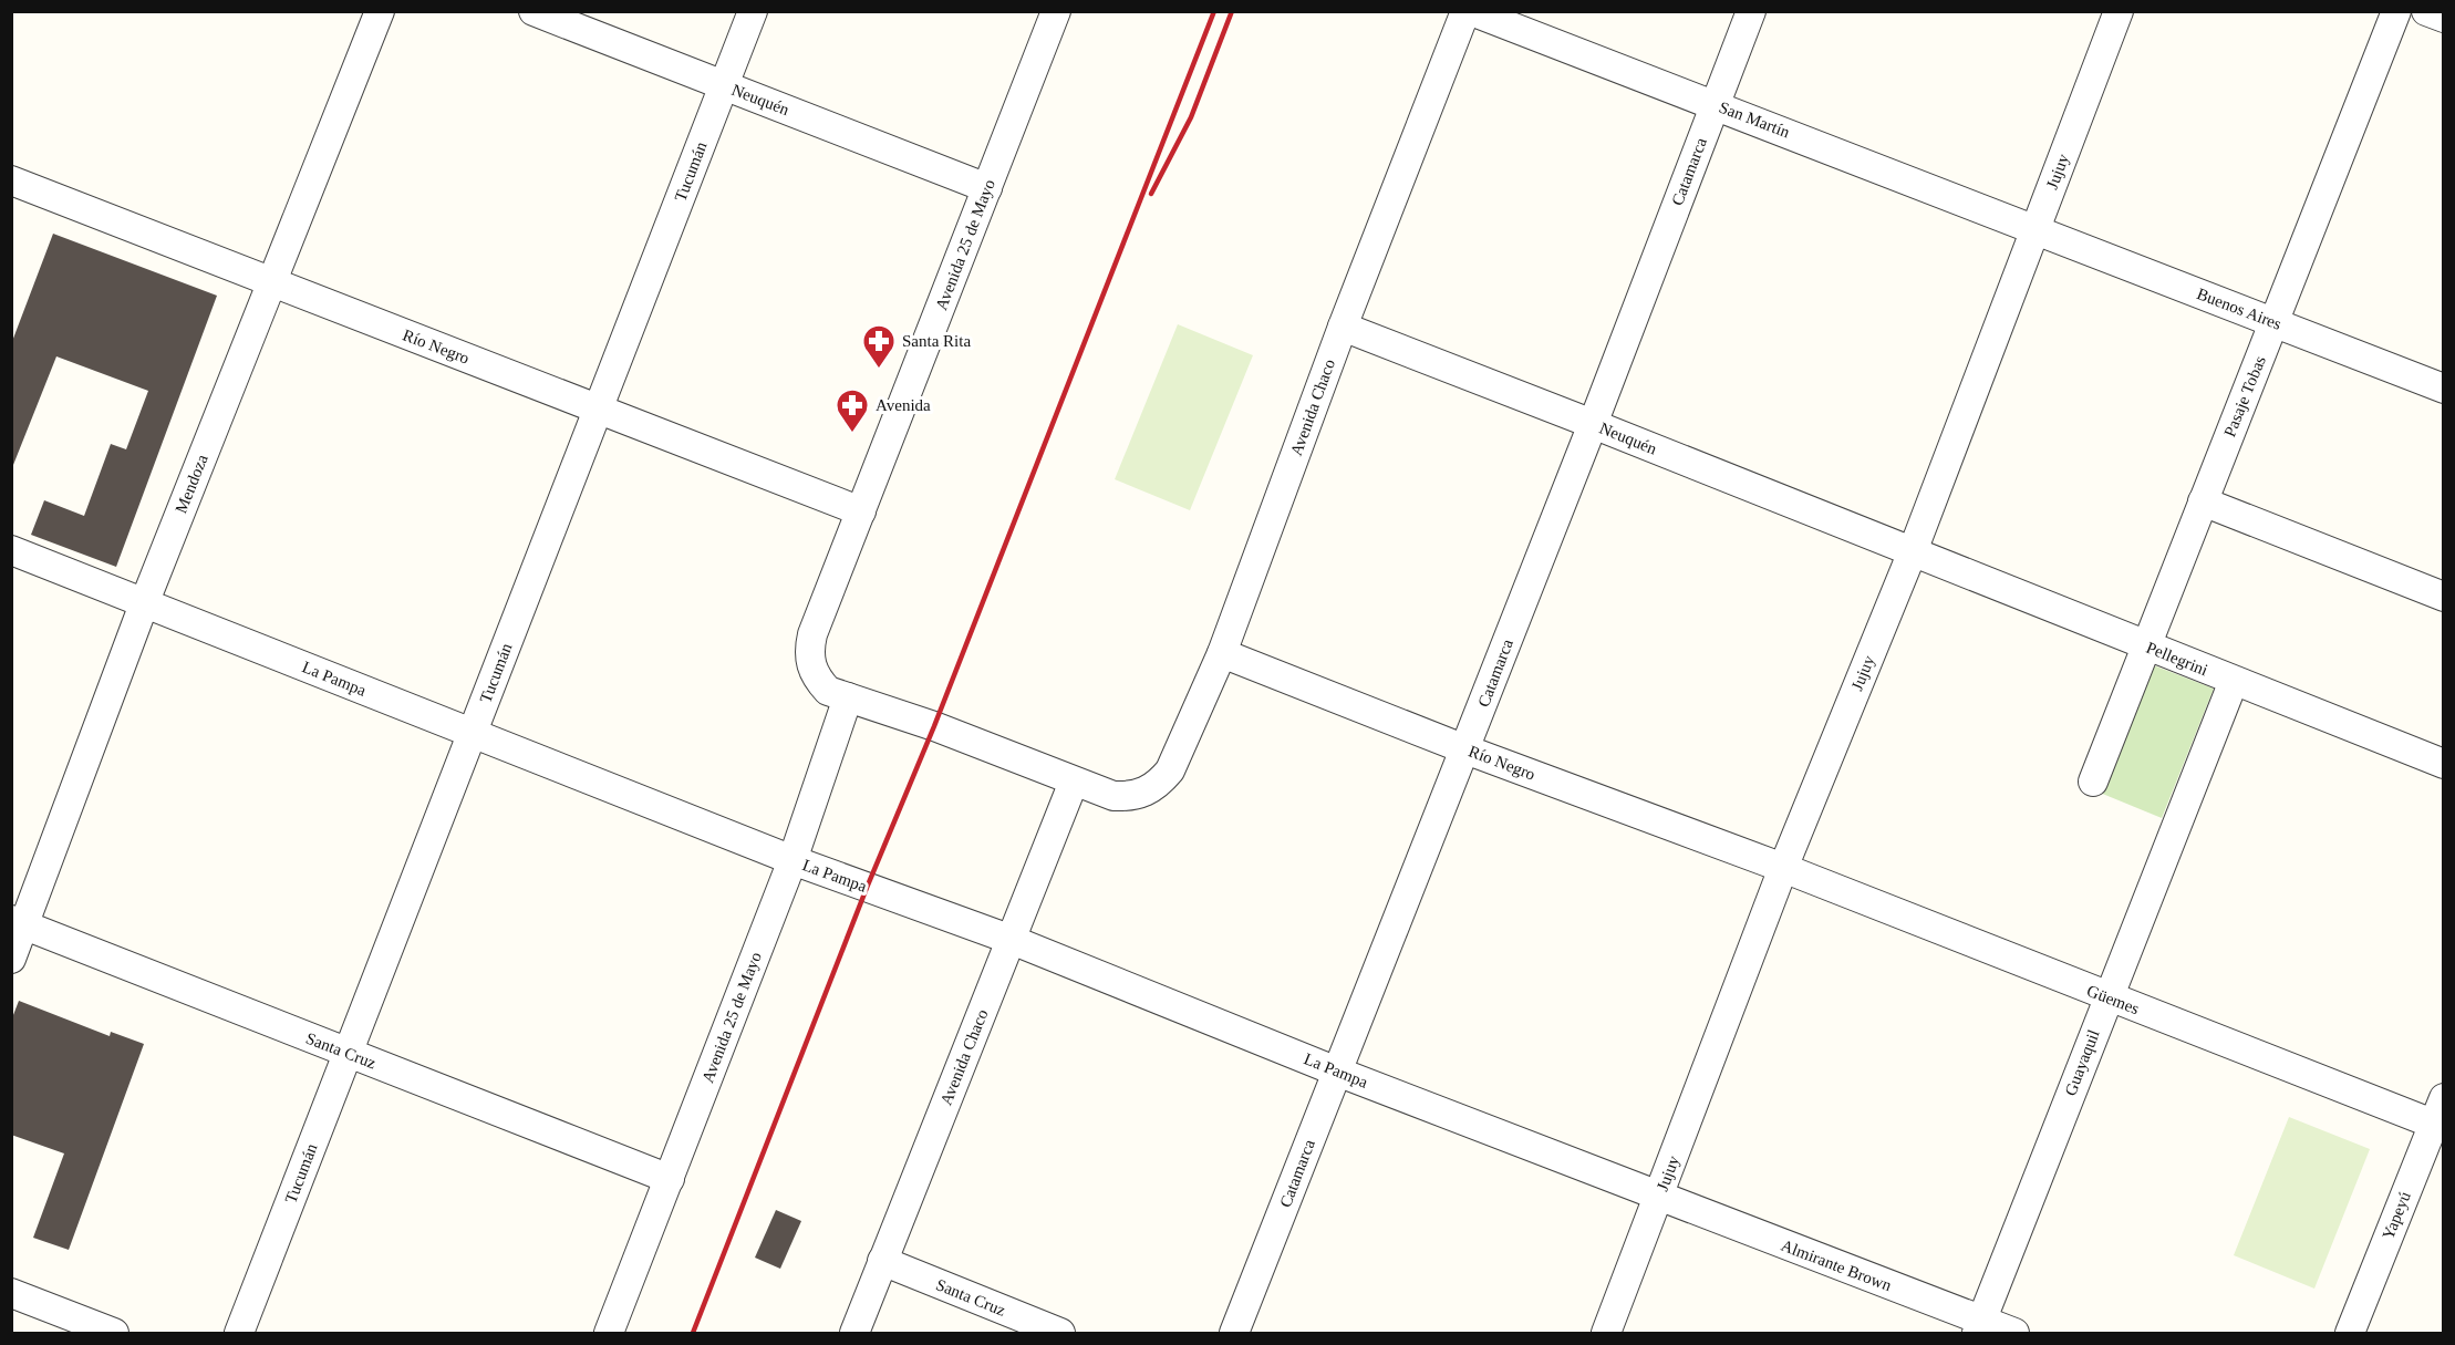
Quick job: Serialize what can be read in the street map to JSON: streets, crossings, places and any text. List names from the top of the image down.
{
  "streets": {
    "street": [
      "Neuquén",
      "San Martín",
      "Tucumán",
      "Catamarca",
      "Jujuy",
      "Avenida 25 de Mayo",
      "Buenos Aires",
      "Río Negro",
      "Pasaje Tobas",
      "Avenida Chaco",
      "Mendoza",
      "Pellegrini",
      "La Pampa",
      "Güemes",
      "Santa Cruz",
      "Guayaquil",
      "Yapeyú",
      "Almirante Brown"
    ]
  },
  "crossings": [
    ["Neuquén", "Tucumán"],
    ["Neuquén", "Catamarca"],
    ["Neuquén", "Jujuy"],
    ["Neuquén", "Avenida 25 de Mayo"],
    ["Neuquén", "Avenida Chaco"],
    ["Neuquén", "Pellegrini"],
    ["San Martín", "Catamarca"],
    ["San Martín", "Jujuy"],
    ["San Martín", "Buenos Aires"],
    ["Tucumán", "Río Negro"],
    ["Tucumán", "La Pampa"],
    ["Tucumán", "Santa Cruz"],
    ["Catamarca", "Río Negro"],
    ["Catamarca", "La Pampa"],
    ["Jujuy", "Buenos Aires"],
    ["Jujuy", "Río Negro"],
    ["Jujuy", "Pellegrini"],
    ["Jujuy", "La Pampa"],
    ["Jujuy", "Güemes"],
    ["Jujuy", "Almirante Brown"],
    ["Avenida 25 de Mayo", "Río Negro"],
    ["Avenida 25 de Mayo", "La Pampa"],
    ["Avenida 25 de Mayo", "Santa Cruz"],
    ["Buenos Aires", "Pasaje Tobas"],
    ["Río Negro", "Avenida Chaco"],
    ["Río Negro", "Mendoza"],
    ["Río Negro", "Güemes"],
    ["Pasaje Tobas", "Pellegrini"],
    ["Avenida Chaco", "La Pampa"],
    ["Avenida Chaco", "Santa Cruz"],
    ["Mendoza", "La Pampa"],
    ["Mendoza", "Santa Cruz"],
    ["Pellegrini", "Guayaquil"],
    ["La Pampa", "Almirante Brown"],
    ["Güemes", "Guayaquil"],
    ["Güemes", "Yapeyú"],
    ["Guayaquil", "Almirante Brown"]
  ],
  "places": {
    "pharmacy": ["Santa Rita", "Avenida"]
  }
}
